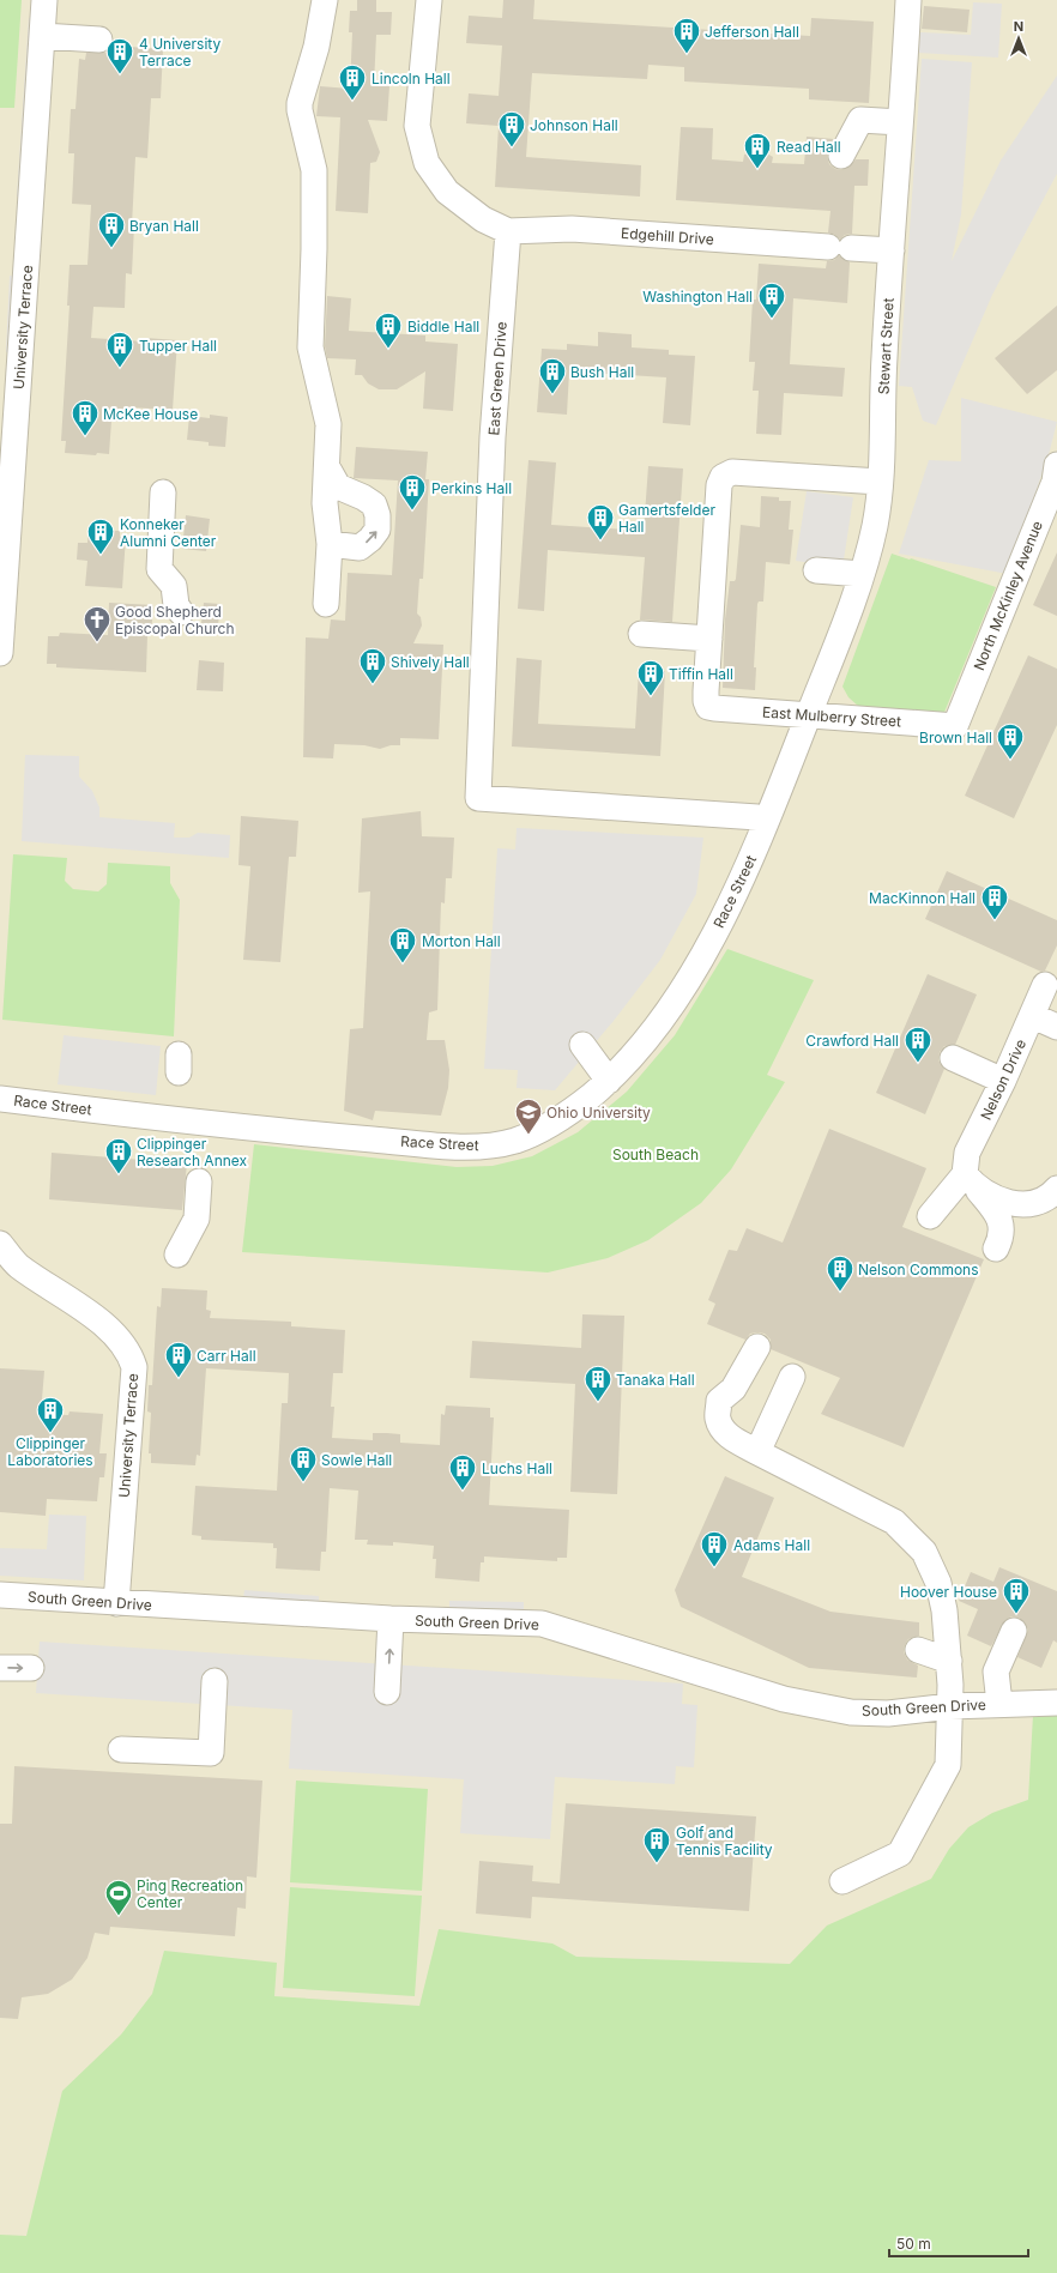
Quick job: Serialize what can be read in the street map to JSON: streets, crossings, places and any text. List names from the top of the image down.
{
  "streets": {
    "street": [
      "Edgehill Drive",
      "University Terrace",
      "Stewart Street",
      "East Green Drive",
      "North McKinley Avenue",
      "East Mulberry Street",
      "Race Street",
      "Nelson Drive",
      "South Green Drive"
    ]
  },
  "crossings": [
    ["Edgehill Drive", "Stewart Street"],
    ["Edgehill Drive", "East Green Drive"],
    ["University Terrace", "South Green Drive"],
    ["Stewart Street", "Race Street"],
    ["North McKinley Avenue", "East Mulberry Street"],
    ["East Mulberry Street", "Race Street"]
  ],
  "parks": ["South Beach"],
  "places": {
    "building": [
      "Jefferson Hall",
      "4 University Terrace",
      "Lincoln Hall",
      "Johnson Hall",
      "Read Hall",
      "Bryan Hall",
      "Washington Hall",
      "Biddle Hall",
      "Tupper Hall",
      "Bush Hall",
      "McKee House",
      "Perkins Hall",
      "Gamertsfelder Hall",
      "Konneker Alumni Center",
      "Shively Hall",
      "Tiffin Hall",
      "Brown Hall",
      "MacKinnon Hall",
      "Morton Hall",
      "Crawford Hall",
      "Clippinger Research Annex",
      "Nelson Commons",
      "Carr Hall",
      "Tanaka Hall",
      "Clippinger Laboratories",
      "Sowle Hall",
      "Luchs Hall",
      "Adams Hall",
      "Hoover House",
      "Golf and Tennis Facility"
    ],
    "church": ["Good Shepherd Episcopal Church"],
    "school or university": ["Ohio University"],
    "sports": ["Ping Recreation Center"]
  },
  "scale_bar": "50 m",
  "north": "top"
}
